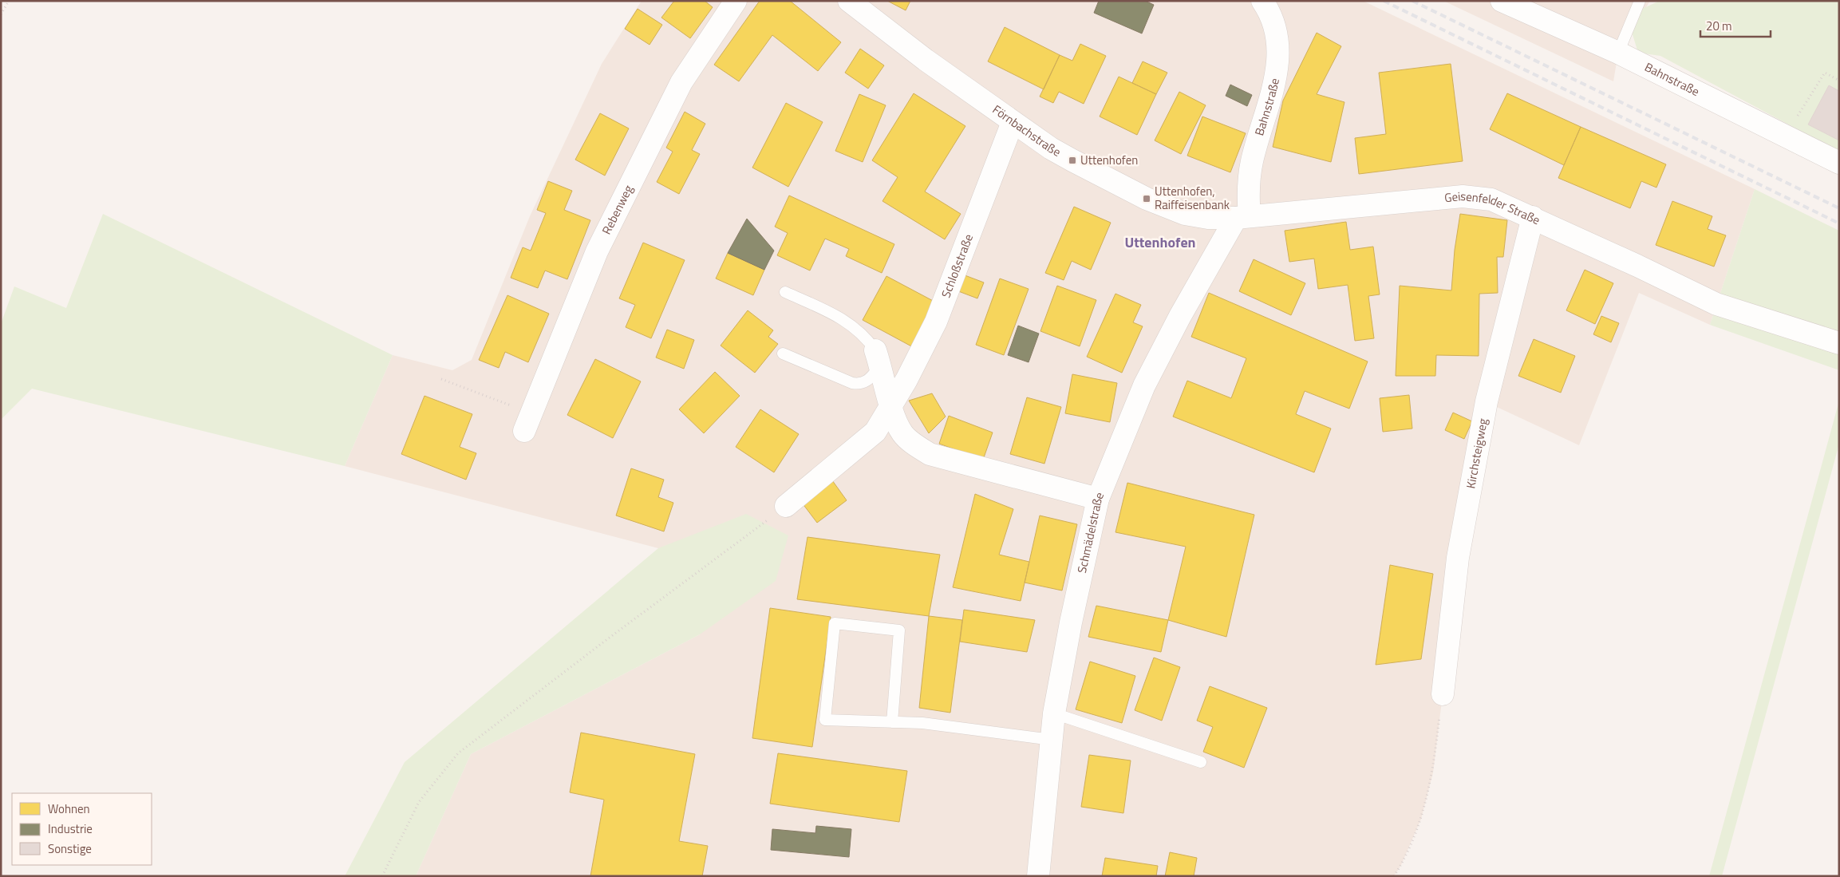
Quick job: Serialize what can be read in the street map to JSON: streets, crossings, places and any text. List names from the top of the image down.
{
  "streets": {
    "street": [
      "Bahnstraße",
      "Förnbachstraße",
      "Rebenweg",
      "Geisenfelder Straße",
      "Schloßstraße",
      "Kirchsteigweg",
      "Schmädelstraße"
    ]
  },
  "crossings": [
    ["Bahnstraße", "Förnbachstraße"],
    ["Bahnstraße", "Geisenfelder Straße"],
    ["Bahnstraße", "Schmädelstraße"],
    ["Förnbachstraße", "Geisenfelder Straße"],
    ["Förnbachstraße", "Schloßstraße"],
    ["Förnbachstraße", "Schmädelstraße"],
    ["Geisenfelder Straße", "Kirchsteigweg"],
    ["Geisenfelder Straße", "Schmädelstraße"]
  ],
  "districts": ["Uttenhofen"],
  "places": {
    "transit": ["Uttenhofen", "Uttenhofen, Raiffeisenbank"]
  },
  "legend": ["Wohnen", "Industrie", "Sonstige"],
  "scale_bar": "20 m"
}
